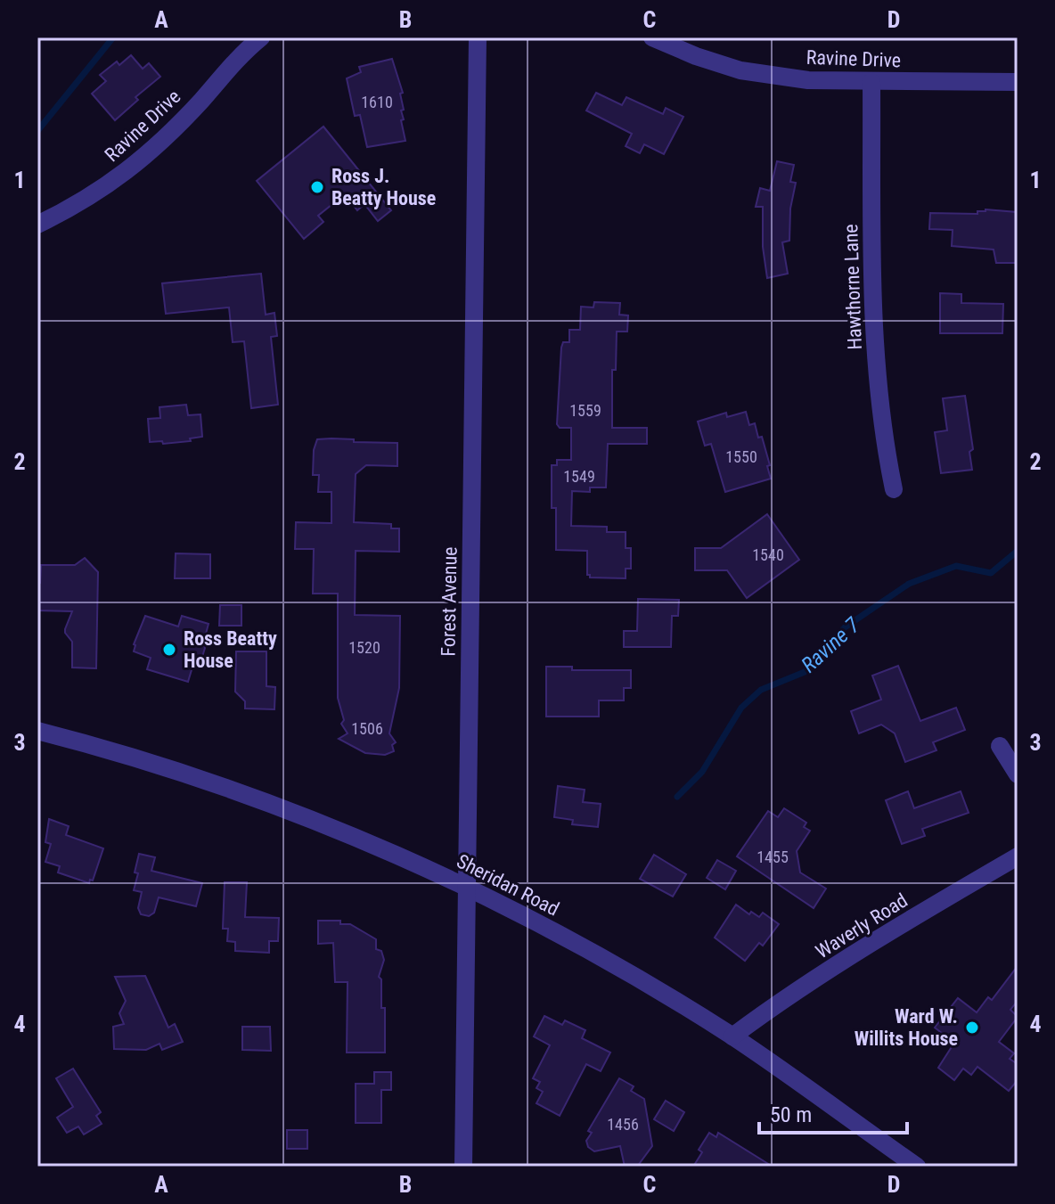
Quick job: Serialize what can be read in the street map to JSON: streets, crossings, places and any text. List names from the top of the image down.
{
  "streets": {
    "street": [
      "Ravine Drive",
      "Hawthorne Lane",
      "Forest Avenue",
      "Sheridan Road",
      "Waverly Road"
    ]
  },
  "crossings": [
    ["Ravine Drive", "Hawthorne Lane"],
    ["Forest Avenue", "Sheridan Road"],
    ["Sheridan Road", "Waverly Road"]
  ],
  "water": ["Ravine 7"],
  "places": ["Ross J. Beatty House", "Ross Beatty House", "Ward W. Willits House"],
  "house_numbers": [
    "1610",
    "1559",
    "1550",
    "1549",
    "1540",
    "1520",
    "1506",
    "1455",
    "1456"
  ],
  "scale_bar": "50 m",
  "grid": {
    "columns": [
      "A",
      "B",
      "C",
      "D"
    ],
    "rows": [
      "1",
      "2",
      "3",
      "4"
    ]
  }
}
